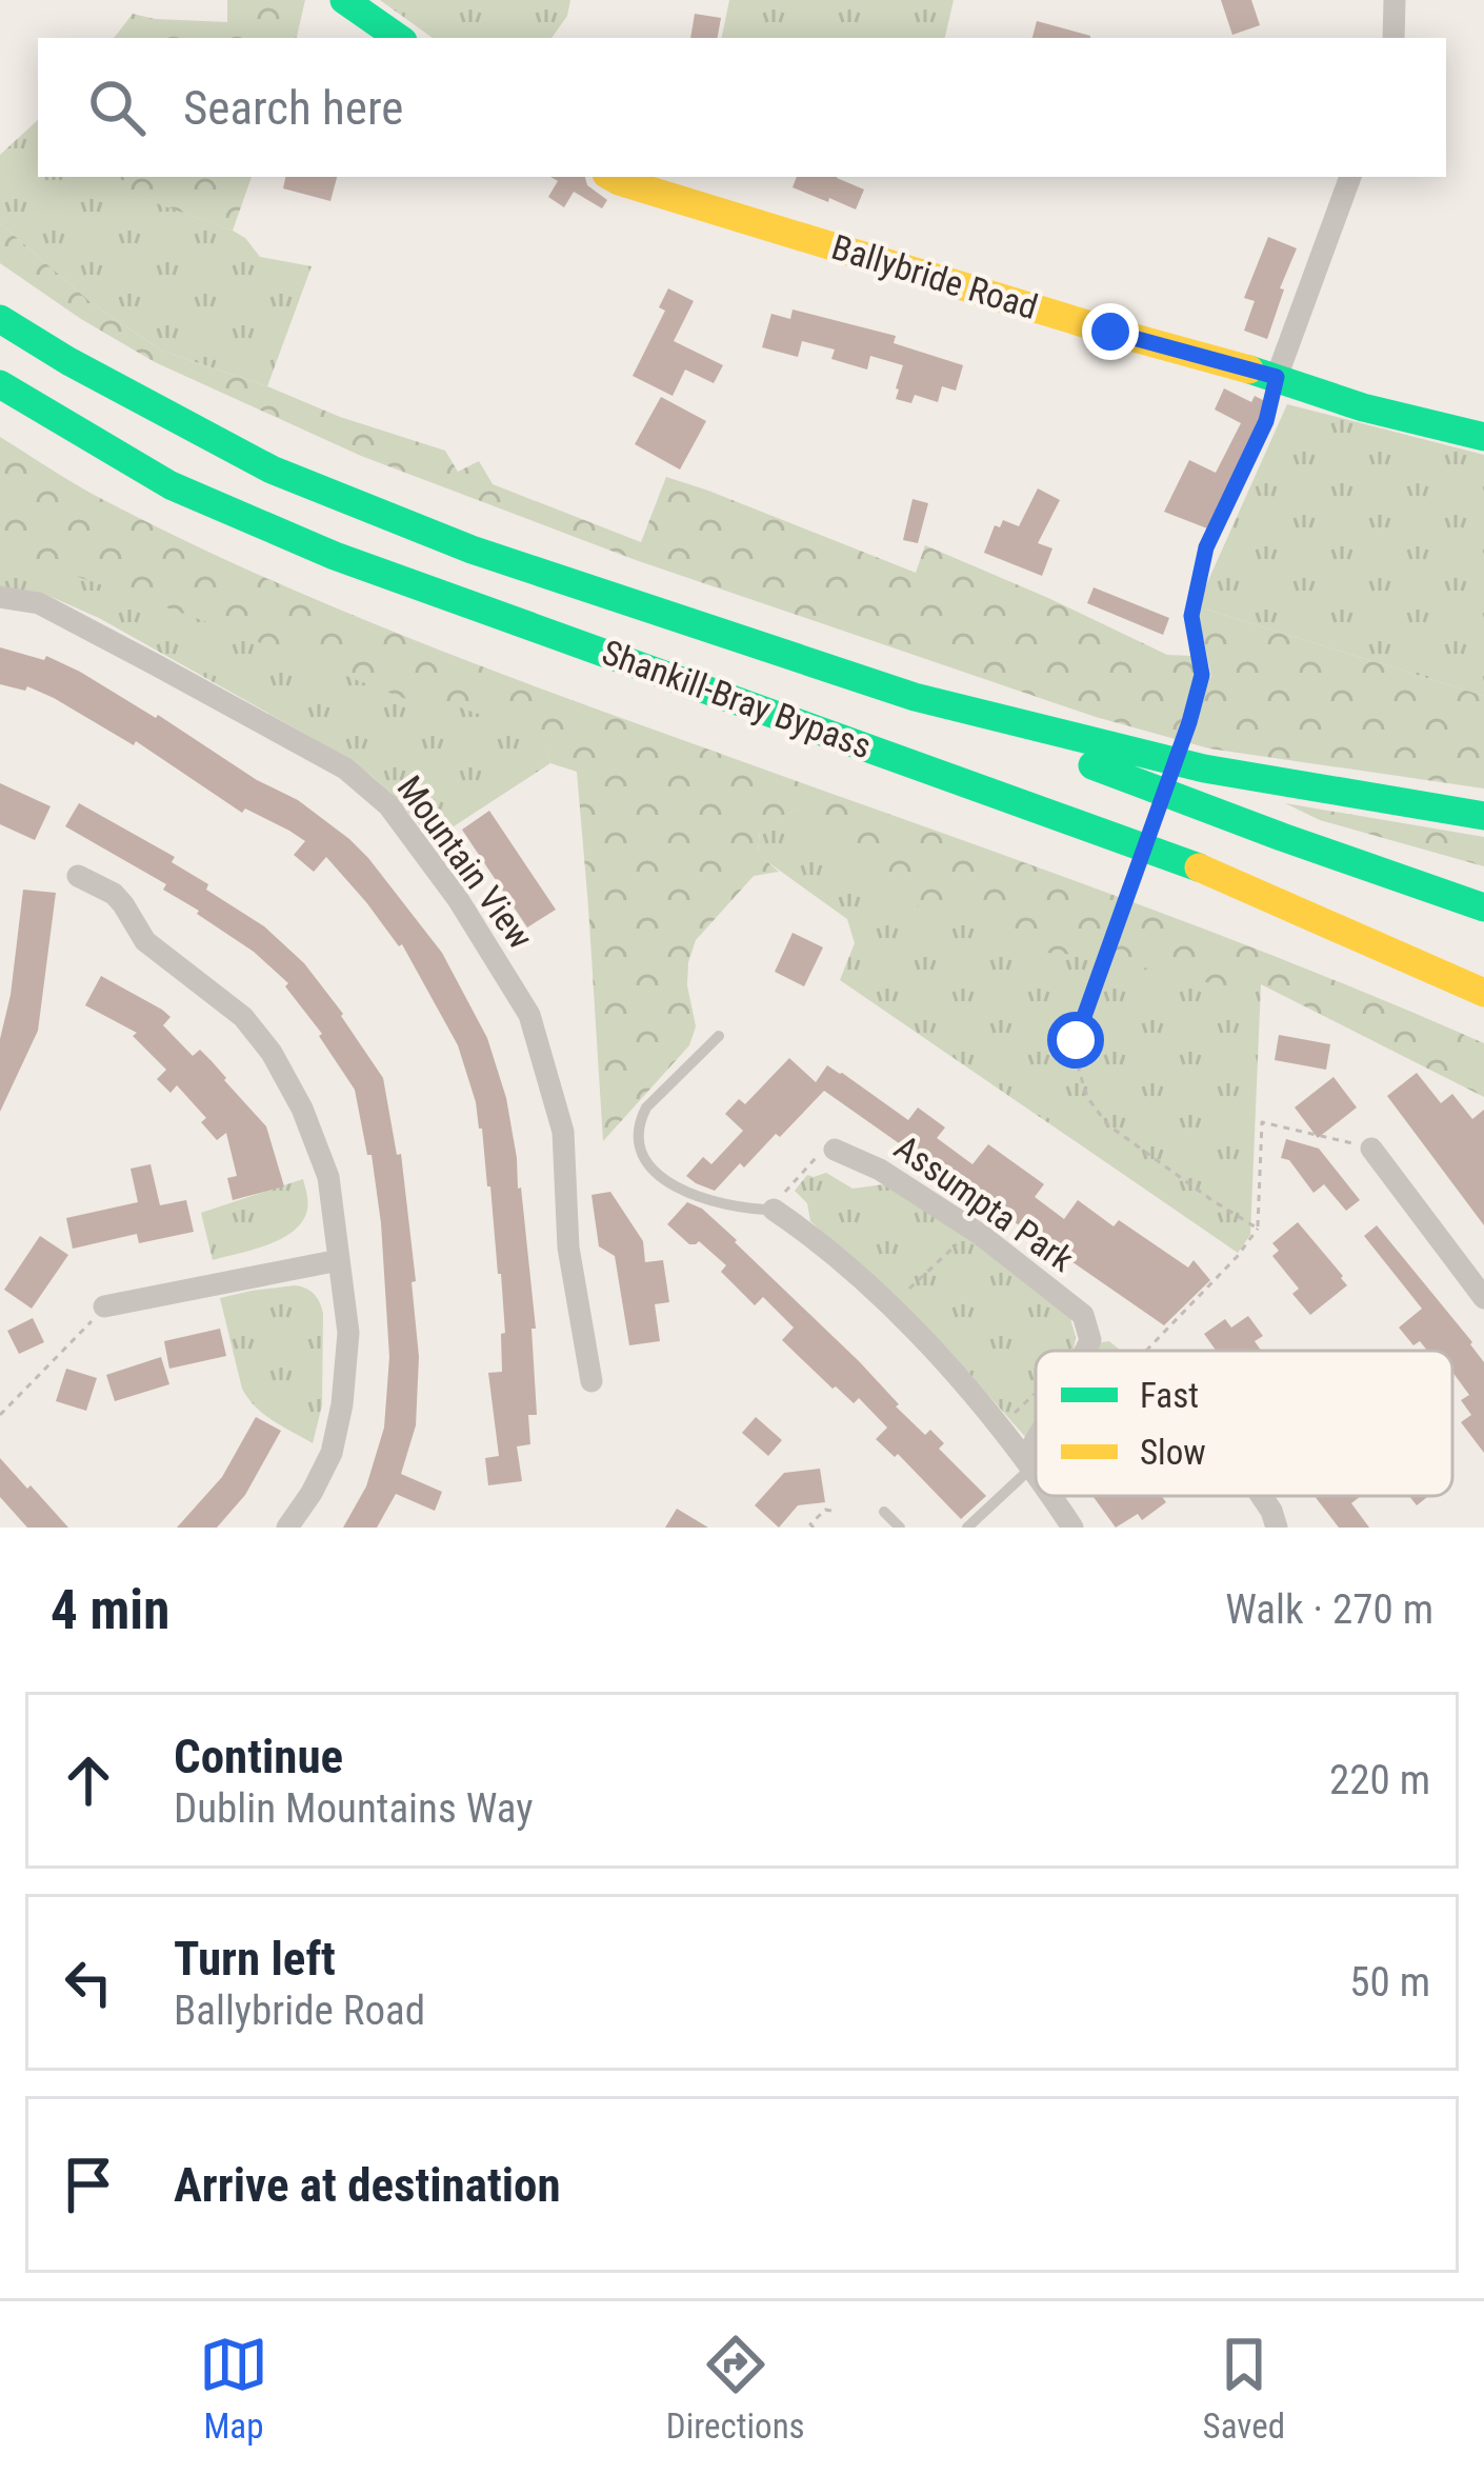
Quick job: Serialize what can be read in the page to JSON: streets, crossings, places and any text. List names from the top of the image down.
{
  "streets": {
    "main road": ["Ballybride Road", "Shankill-Bray Bypass"],
    "street": ["Mountain View", "Assumpta Park"]
  },
  "legend": ["Fast", "Slow"],
  "page": {
    "search": "Search here",
    "heading": ["4 min", "Walk · 270 m"],
    "list": [
      ["Continue", "Dublin Mountains Way", "220 m"],
      ["Turn left", "Ballybride Road", "50 m"],
      "Arrive at destination"
    ],
    "nav": ["Map", "Directions", "Saved"]
  }
}
